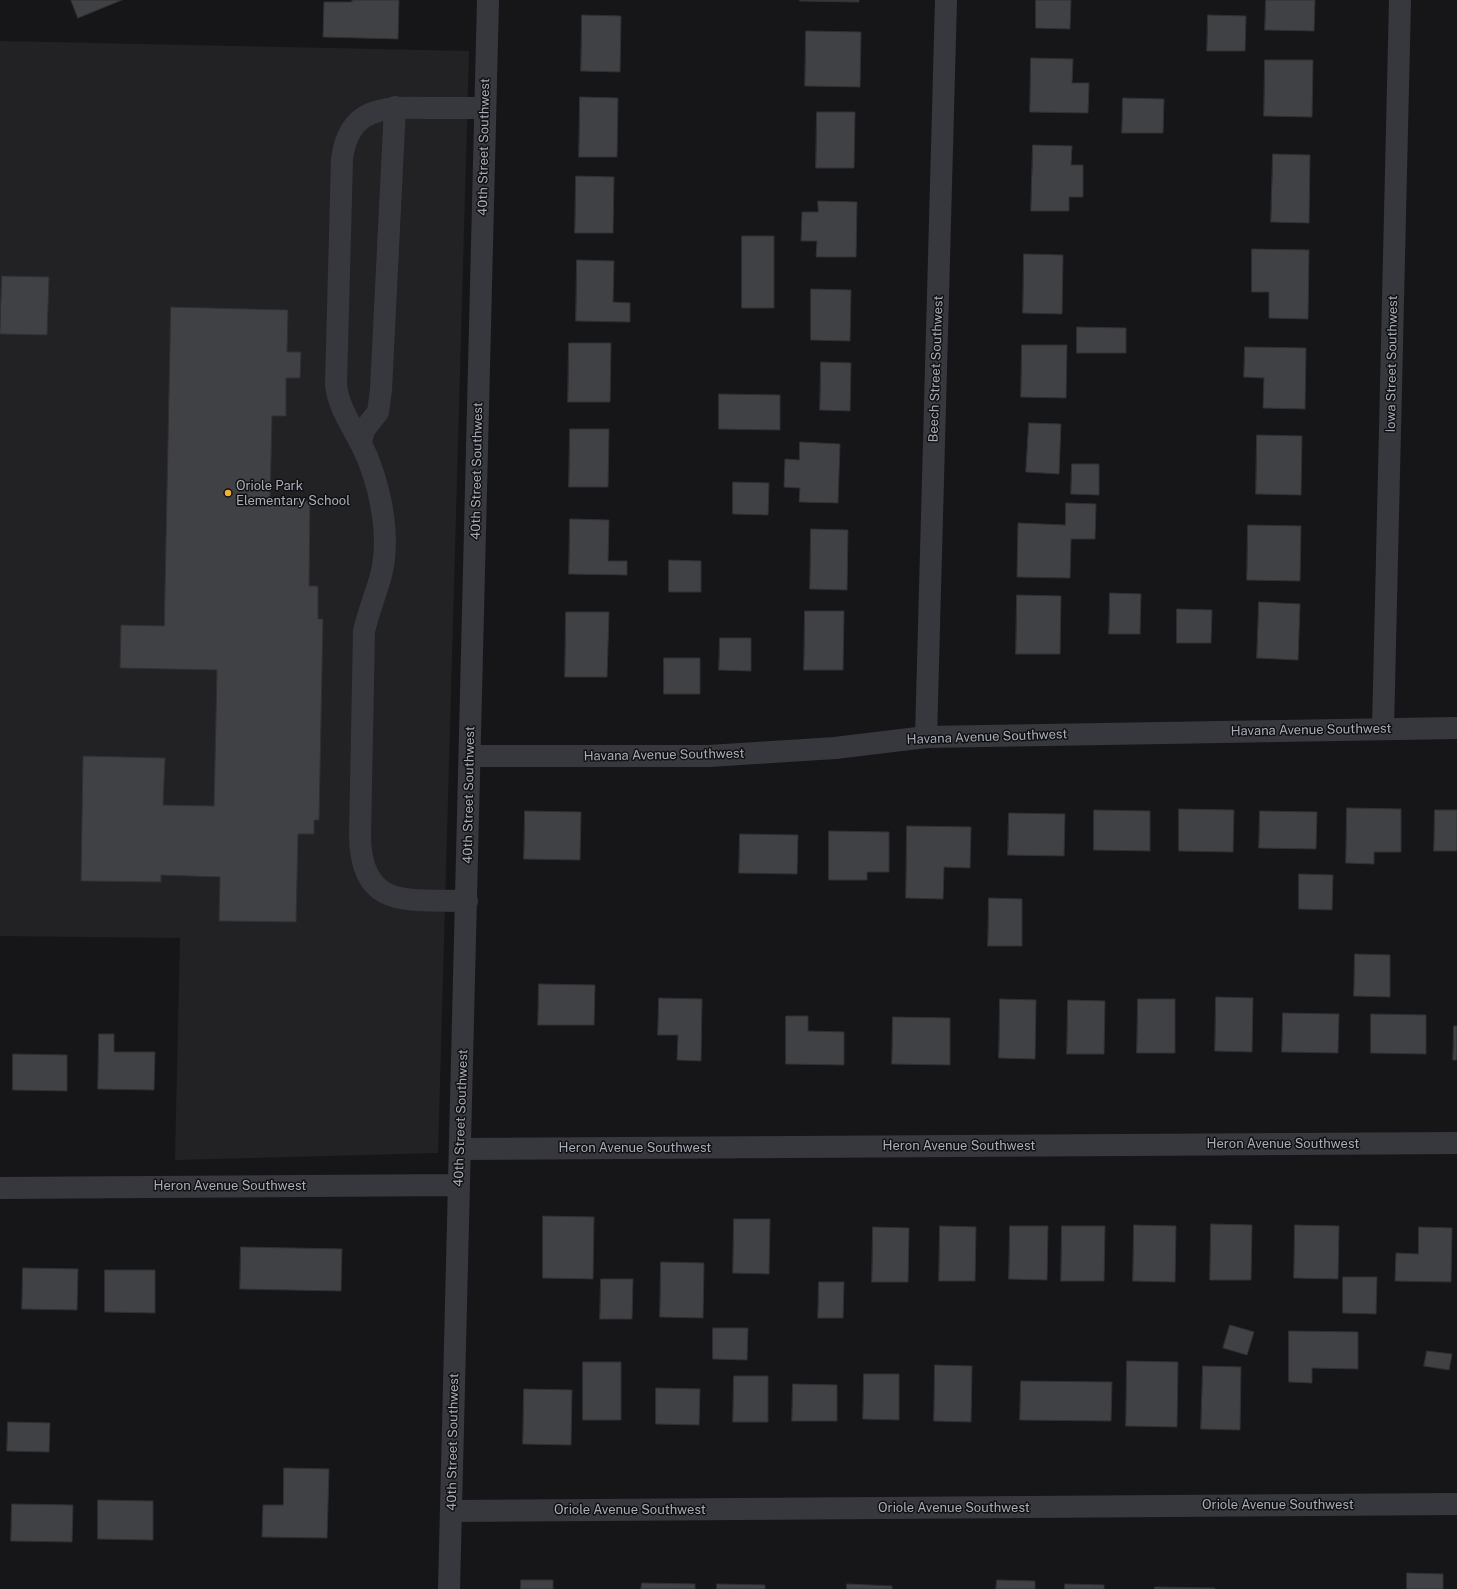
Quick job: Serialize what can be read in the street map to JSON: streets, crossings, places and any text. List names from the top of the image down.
{
  "streets": {
    "street": [
      "40th Street Southwest",
      "Iowa Street Southwest",
      "Beech Street Southwest",
      "Havana Avenue Southwest",
      "Heron Avenue Southwest",
      "Oriole Avenue Southwest"
    ]
  },
  "crossings": [
    ["40th Street Southwest", "Havana Avenue Southwest"],
    ["40th Street Southwest", "Heron Avenue Southwest"],
    ["40th Street Southwest", "Oriole Avenue Southwest"],
    ["Iowa Street Southwest", "Havana Avenue Southwest"],
    ["Beech Street Southwest", "Havana Avenue Southwest"]
  ],
  "places": ["Oriole Park Elementary School"]
}
